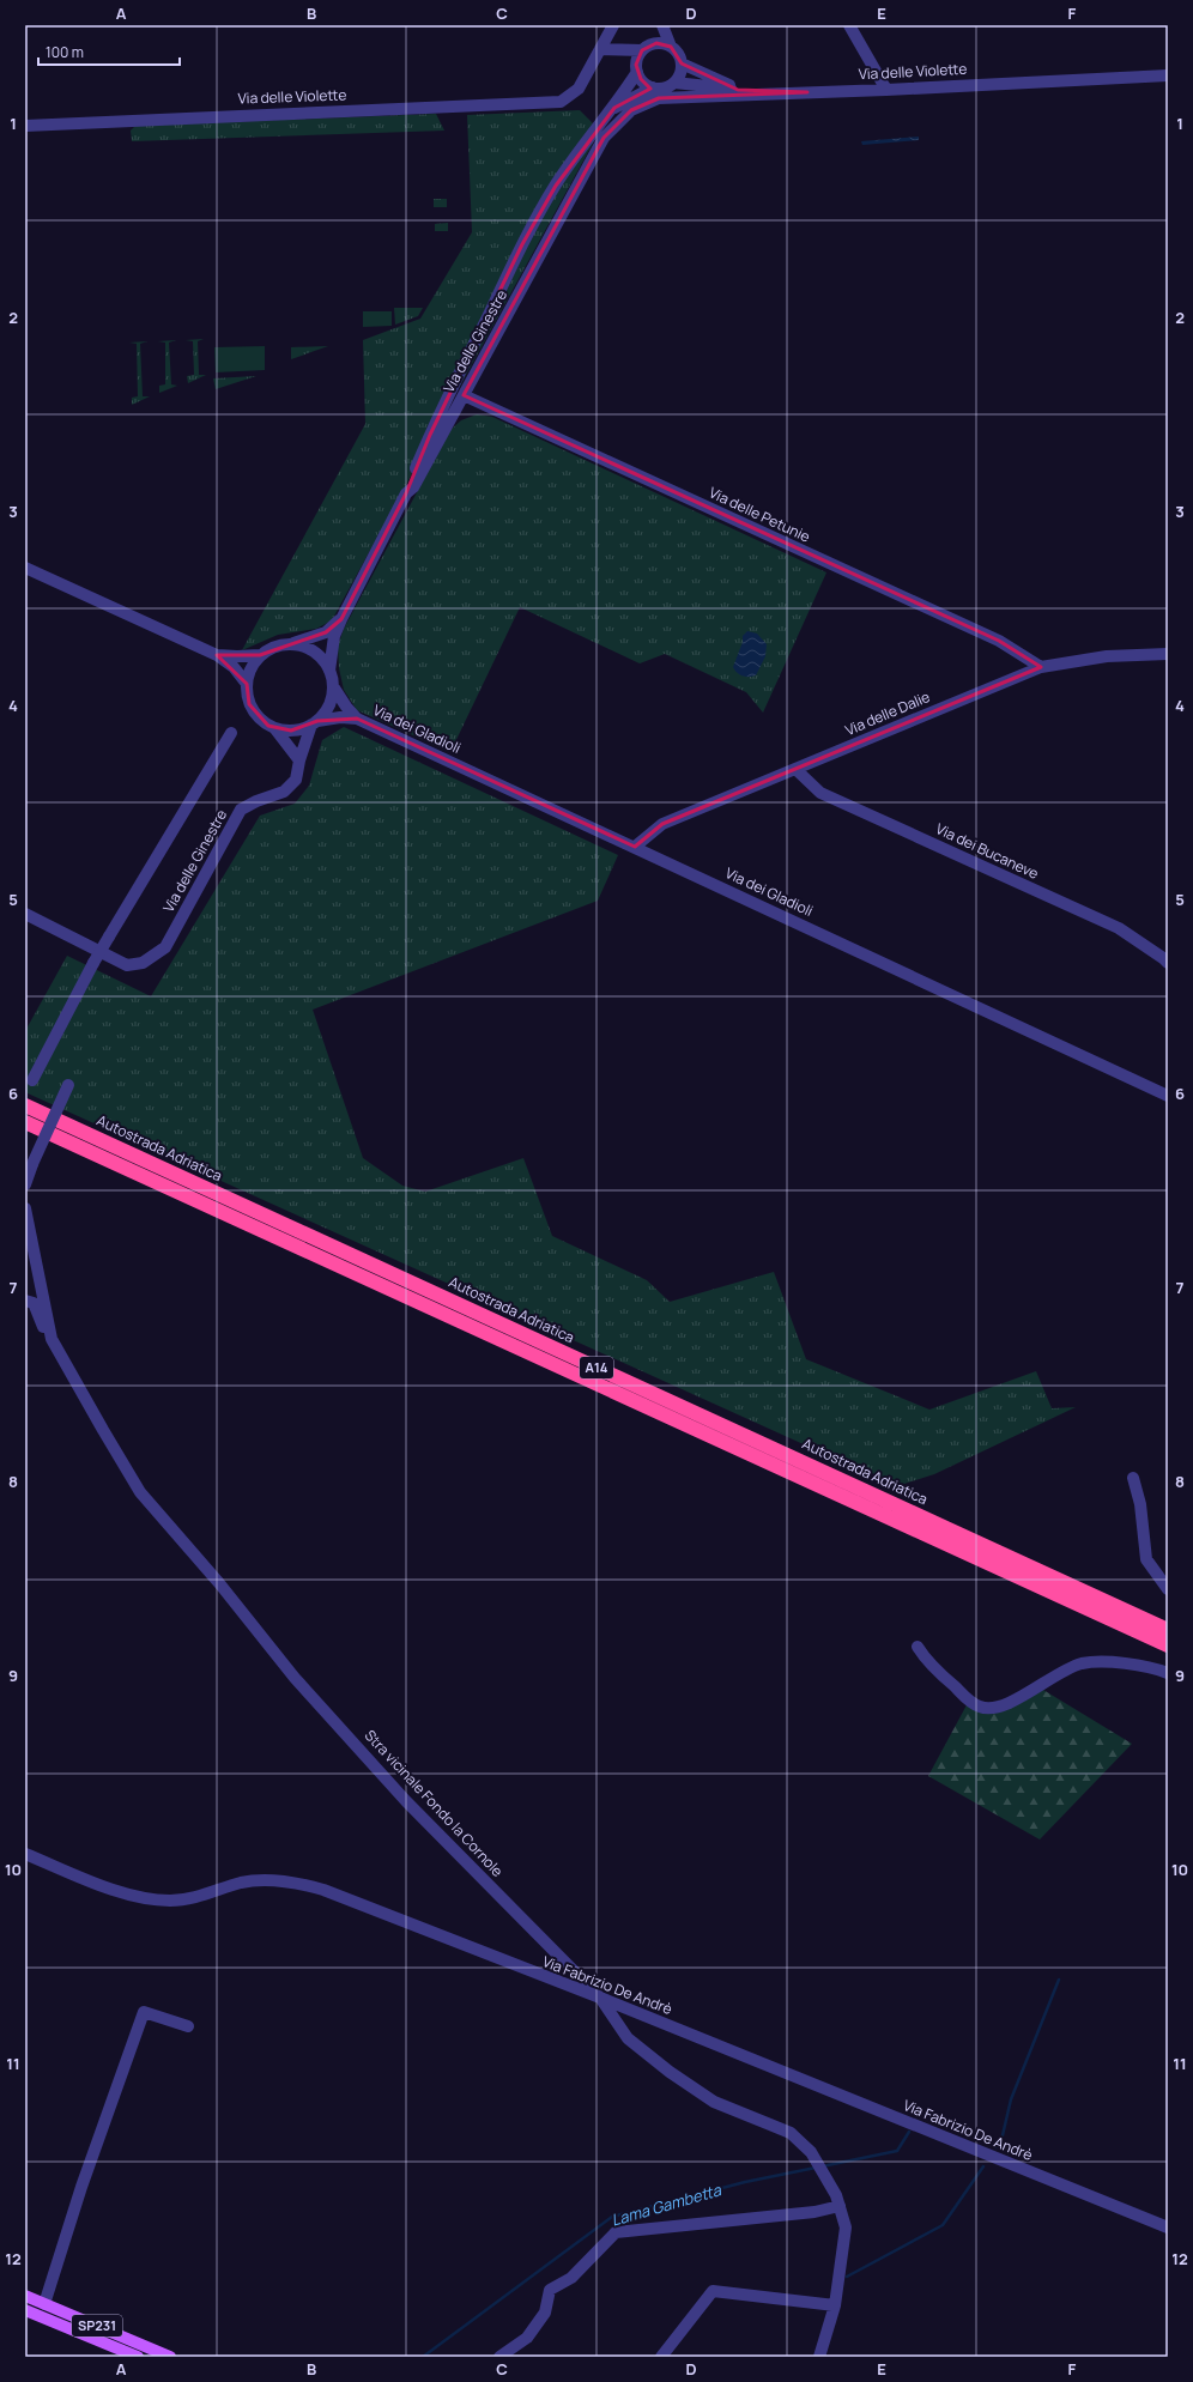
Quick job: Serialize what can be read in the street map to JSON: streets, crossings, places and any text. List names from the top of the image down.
{
  "streets": {
    "highway": ["Autostrada Adriatica", "A14"],
    "main road": ["SP231"],
    "street": [
      "Via delle Violette",
      "Via delle Ginestre",
      "Via delle Petunie",
      "Via delle Dalie",
      "Via dei Gladioli",
      "Via dei Bucaneve",
      "Stra vicinale Fondo la Cornole",
      "Via Fabrizio De Andrè"
    ]
  },
  "crossings": [
    ["Via delle Violette", "Via delle Ginestre"],
    ["Via delle Ginestre", "Via delle Petunie"],
    ["Via delle Ginestre", "Via dei Gladioli"],
    ["Via delle Petunie", "Via delle Dalie"],
    ["Via delle Dalie", "Via dei Gladioli"],
    ["Via delle Dalie", "Via dei Bucaneve"],
    ["Stra vicinale Fondo la Cornole", "Via Fabrizio De Andrè"]
  ],
  "water": ["Lama Gambetta"],
  "scale_bar": "100 m",
  "grid": {
    "columns": [
      "A",
      "B",
      "C",
      "D",
      "E",
      "F"
    ],
    "rows": [
      "1",
      "2",
      "3",
      "4",
      "5",
      "6",
      "7",
      "8",
      "9",
      "10",
      "11",
      "12"
    ]
  }
}
